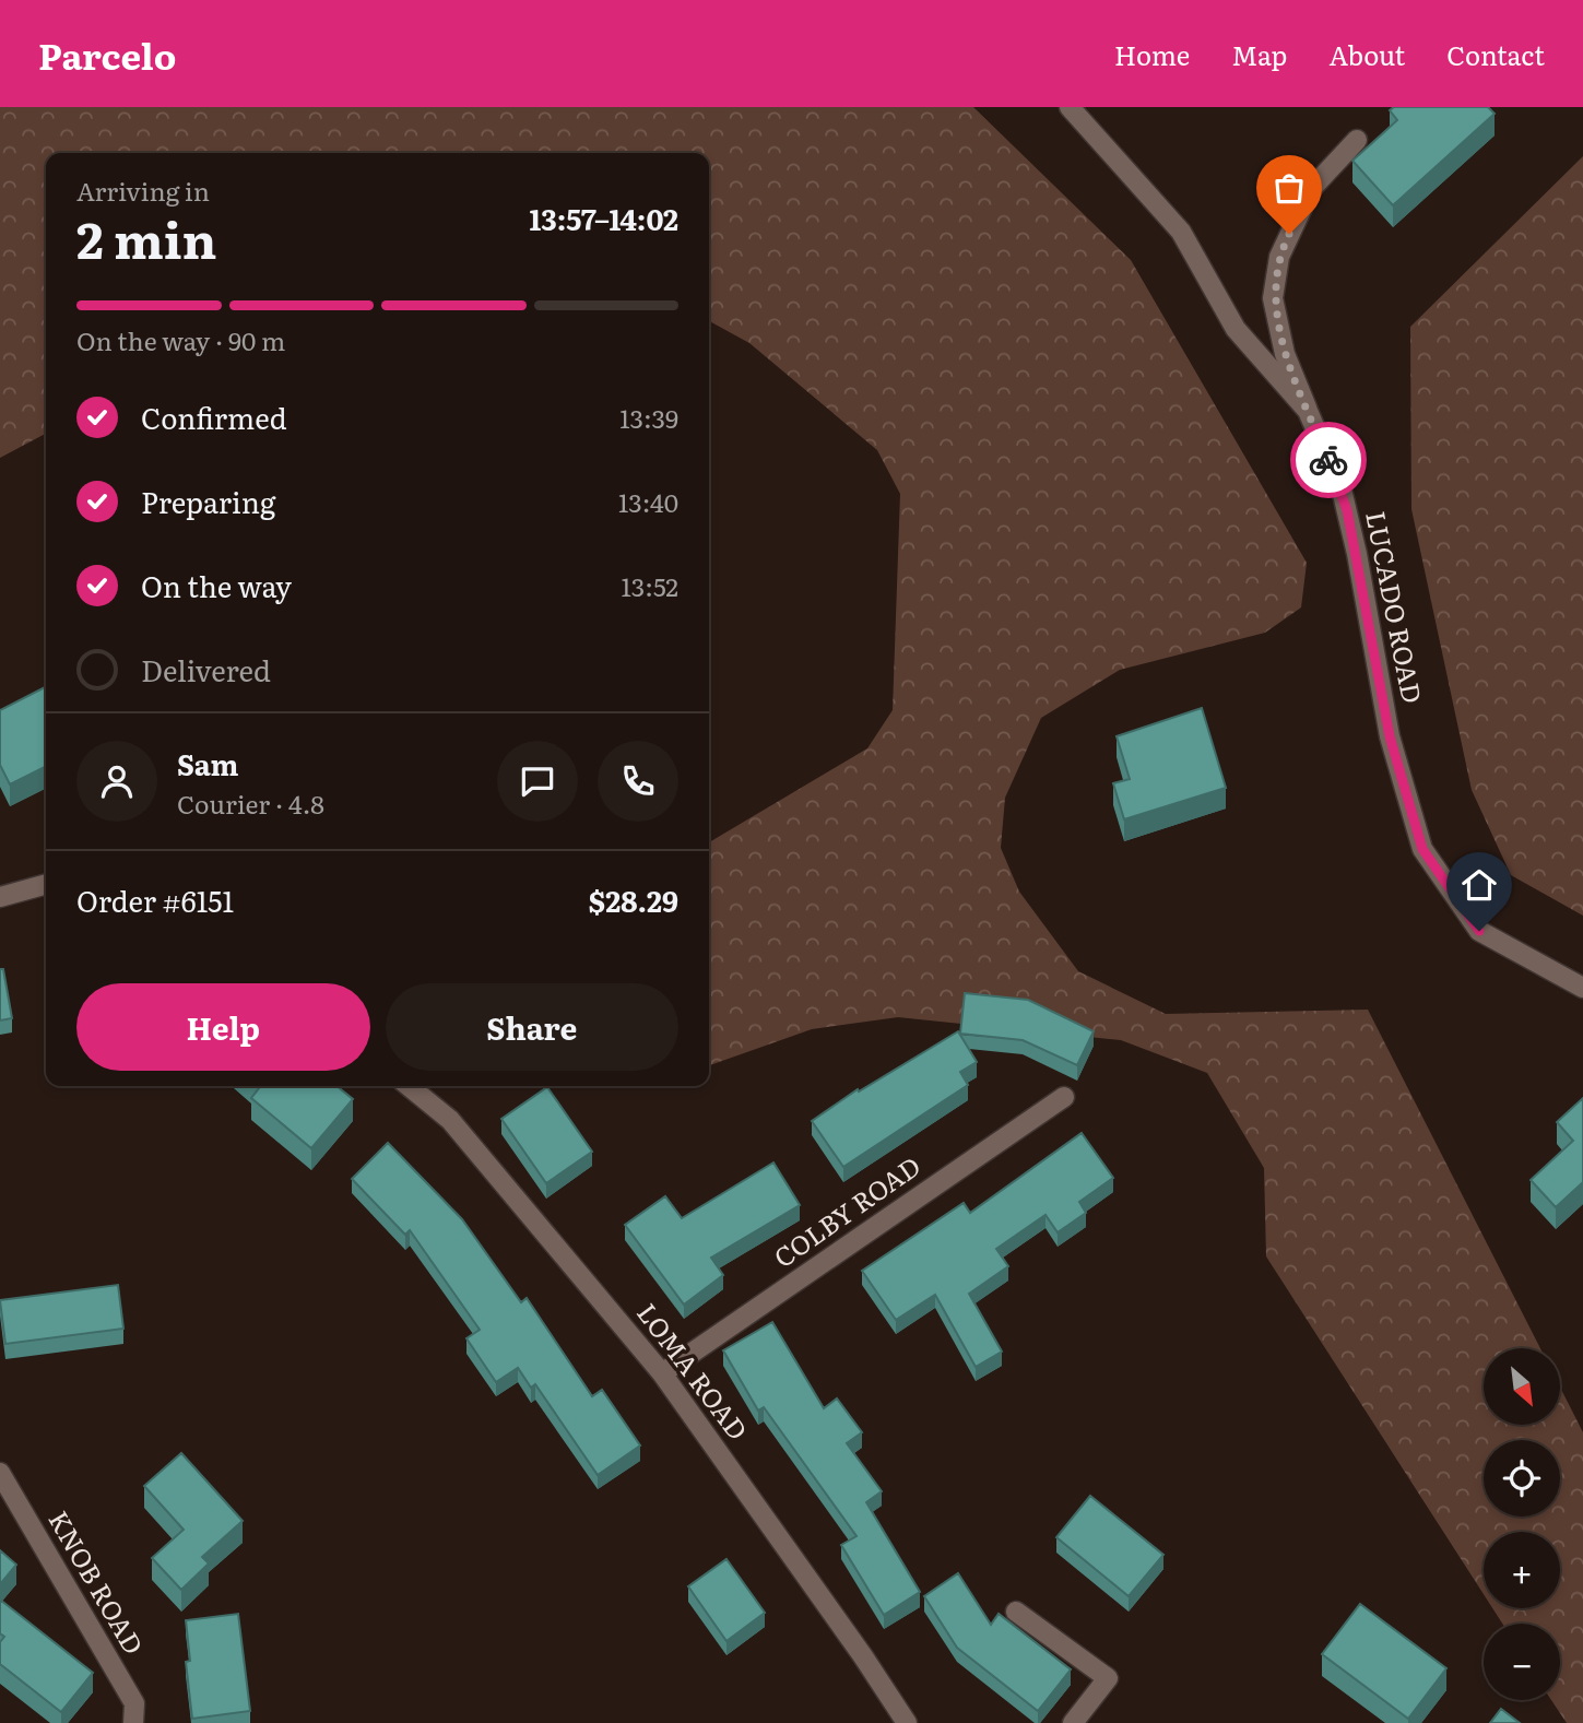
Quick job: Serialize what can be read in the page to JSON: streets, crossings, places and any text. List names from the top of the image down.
{
  "streets": {
    "street": [
      "LUCADO ROAD",
      "COLBY ROAD",
      "LOMA ROAD",
      "KNOB ROAD"
    ]
  },
  "crossings": [
    ["COLBY ROAD", "LOMA ROAD"]
  ],
  "north": "bottom right",
  "page": {
    "header": "Parcelo",
    "nav": [
      "Home",
      "Map",
      "About",
      "Contact"
    ],
    "heading": ["2 min", "Arriving in", "13:57–14:02"],
    "panel": [
      "Sam",
      "Courier · 4.8",
      "Order #6151",
      "$28.29"
    ],
    "bar": "On the way · 90 m",
    "list": [
      ["Confirmed", "13:39"],
      ["Preparing", "13:40"],
      ["On the way", "13:52"],
      "Delivered"
    ],
    "buttons": ["Help", "Share"],
    "map_buttons": ["+", "−"]
  }
}
